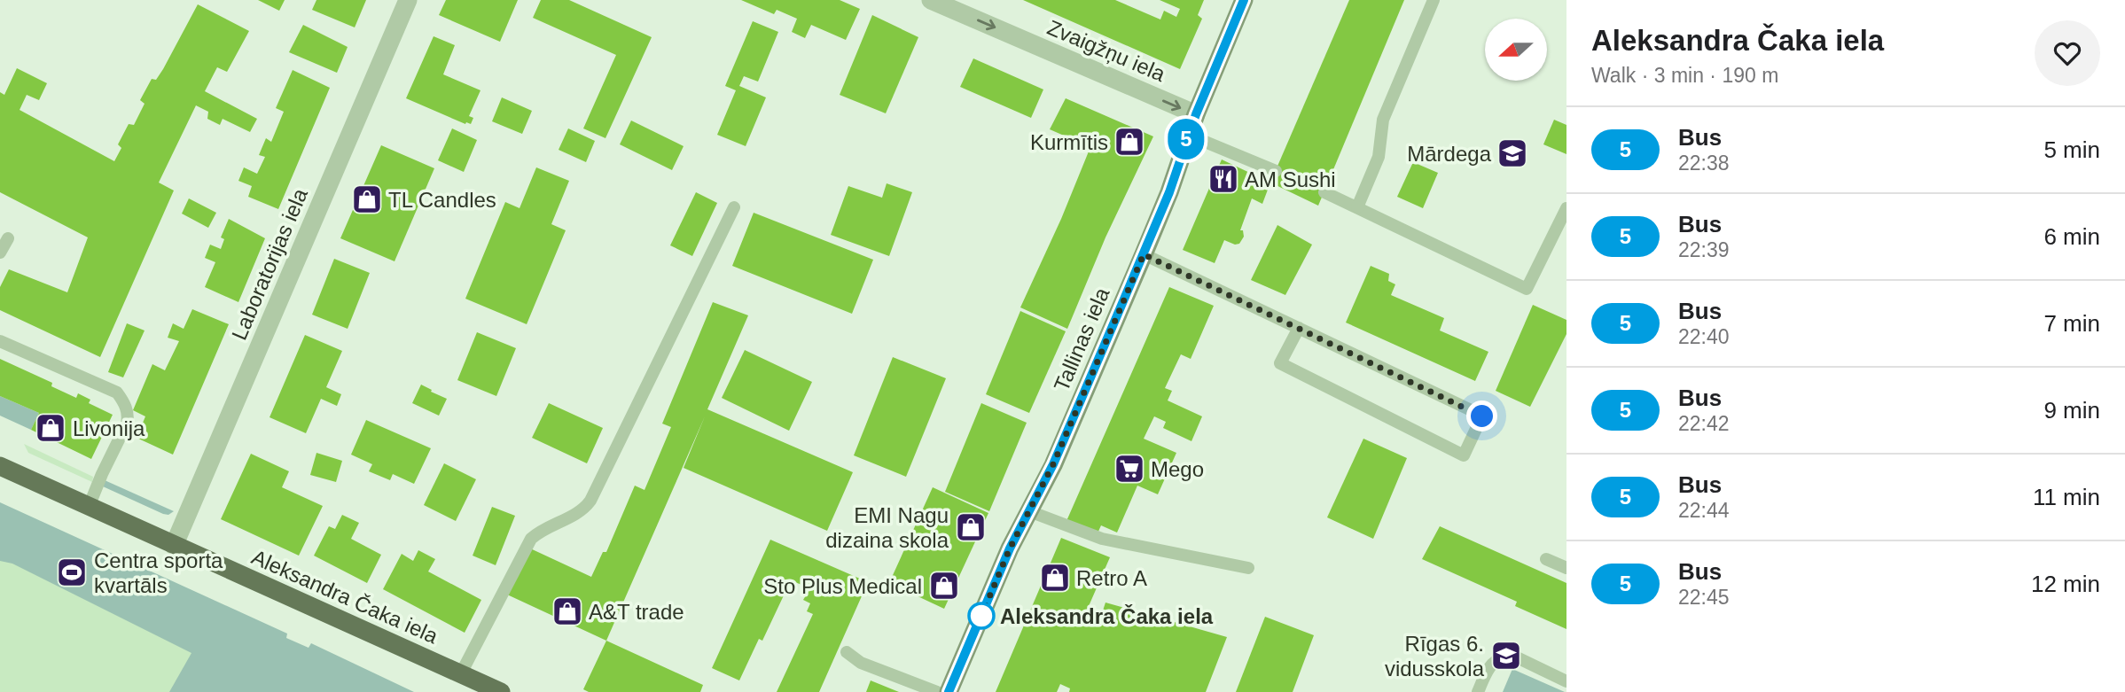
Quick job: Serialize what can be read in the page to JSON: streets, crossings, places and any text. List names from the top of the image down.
{
  "streets": {
    "main road": ["Aleksandra Čaka iela"],
    "street": ["Zvaigžņu iela", "Laboratorijas iela", "Tallinas iela"]
  },
  "crossings": [
    ["Zvaigžņu iela", "Tallinas iela"],
    ["Laboratorijas iela", "Aleksandra Čaka iela"]
  ],
  "one_way": ["Zvaigžņu iela"],
  "places": {
    "shop": [
      "Kurmītis",
      "TL Candles",
      "Livonija",
      "EMI Nagu dizaina skola",
      "Retro A",
      "Sto Plus Medical",
      "A&T trade"
    ],
    "school or university": ["Mārdega", "Rīgas 6. vidusskola"],
    "restaurant": ["AM Sushi"],
    "supermarket": ["Mego"],
    "sports": ["Centra sporta kvartāls"],
    "other": ["Aleksandra Čaka iela"]
  },
  "lines": ["bus line 5"],
  "north": "left",
  "page": {
    "on_map": "5",
    "heading": ["Aleksandra Čaka iela", "Walk · 3 min · 190 m"],
    "list": [
      {
        "mark": "5",
        "name": "Bus",
        "note": "22:38",
        "value": "5 min"
      },
      {
        "mark": "5",
        "name": "Bus",
        "note": "22:39",
        "value": "6 min"
      },
      {
        "mark": "5",
        "name": "Bus",
        "note": "22:40",
        "value": "7 min"
      },
      {
        "mark": "5",
        "name": "Bus",
        "note": "22:42",
        "value": "9 min"
      },
      {
        "mark": "5",
        "name": "Bus",
        "note": "22:44",
        "value": "11 min"
      },
      {
        "mark": "5",
        "name": "Bus",
        "note": "22:45",
        "value": "12 min"
      }
    ]
  }
}
